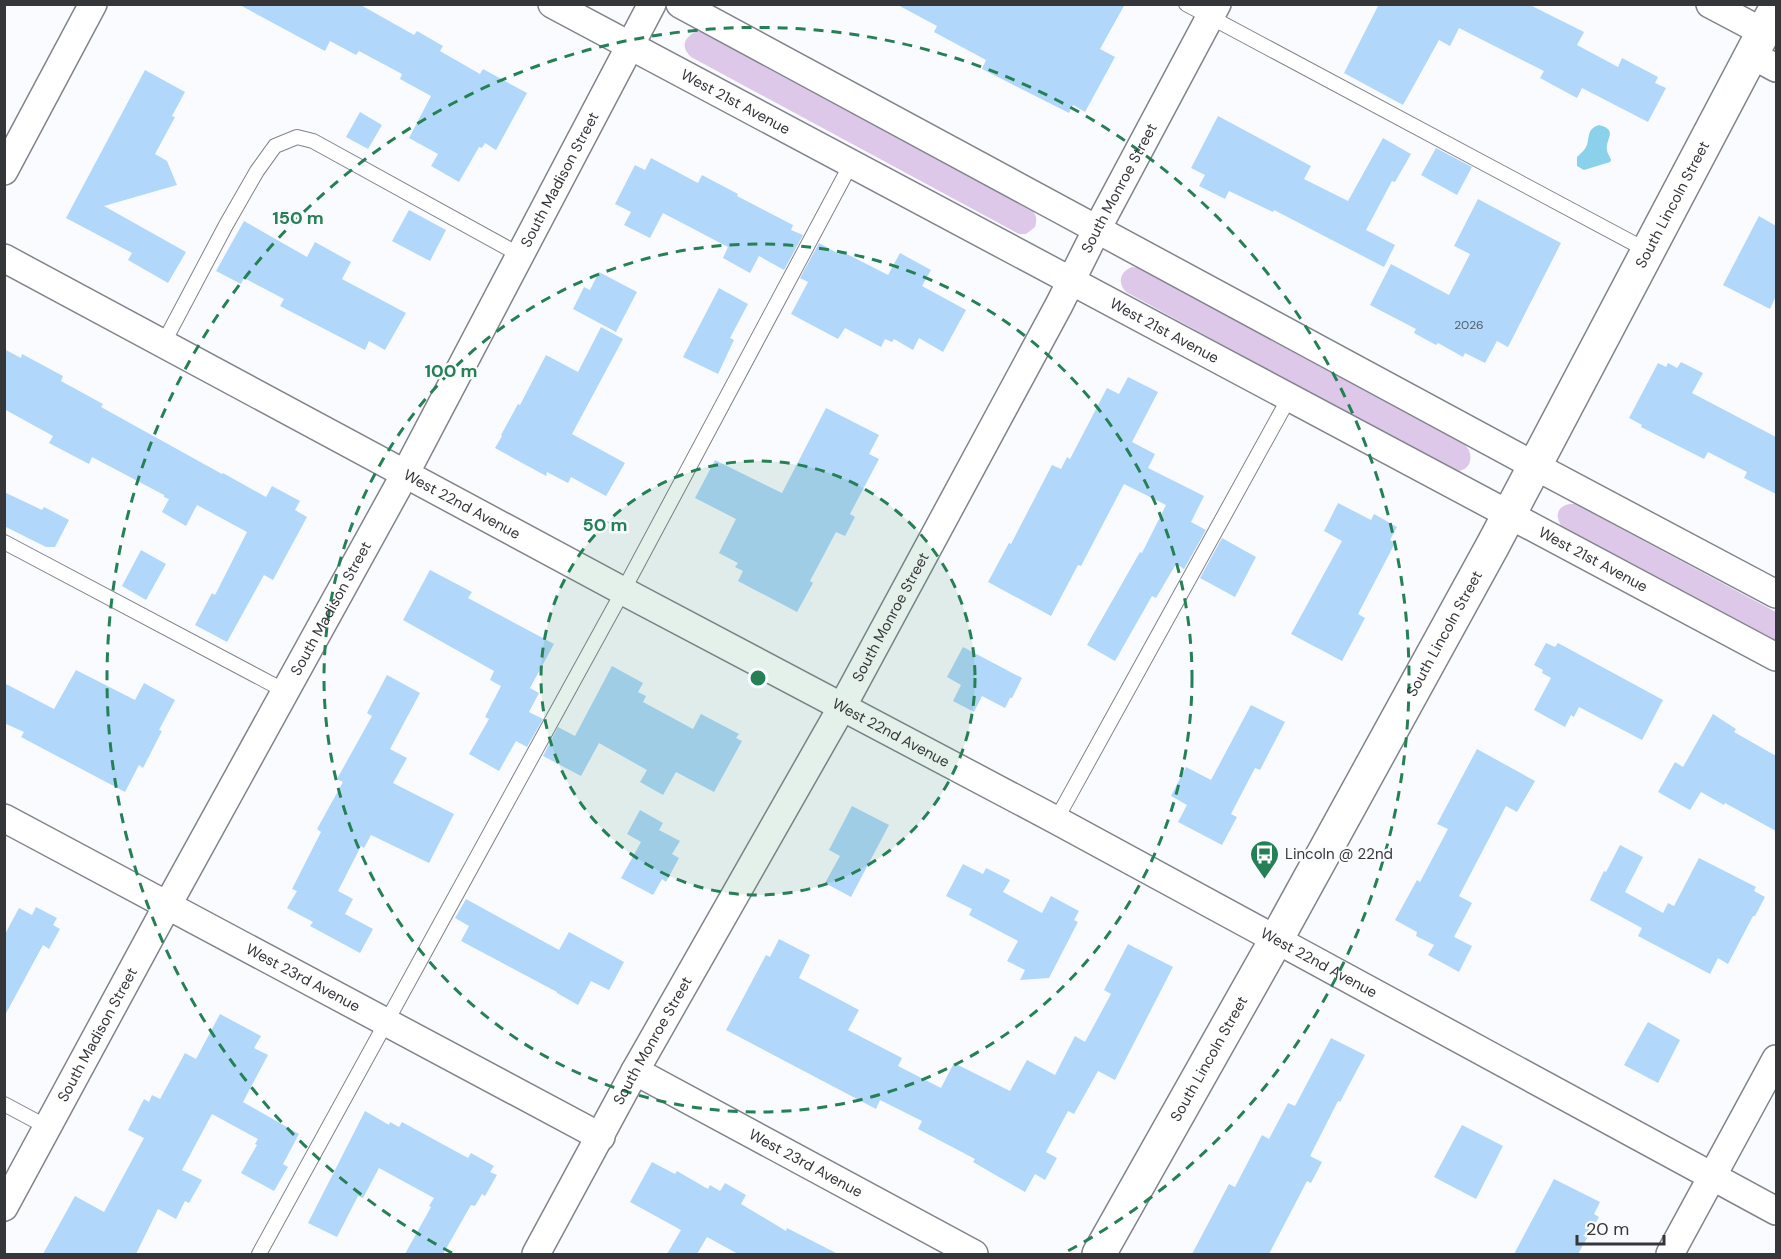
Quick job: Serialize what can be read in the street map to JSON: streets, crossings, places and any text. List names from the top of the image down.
{
  "streets": {
    "street": [
      "West 21st Avenue",
      "South Madison Street",
      "South Monroe Street",
      "South Lincoln Street",
      "West 22nd Avenue",
      "West 23rd Avenue"
    ]
  },
  "crossings": [
    ["West 21st Avenue", "South Madison Street"],
    ["West 21st Avenue", "South Monroe Street"],
    ["West 21st Avenue", "South Lincoln Street"],
    ["South Madison Street", "West 22nd Avenue"],
    ["South Madison Street", "West 23rd Avenue"],
    ["South Monroe Street", "West 22nd Avenue"],
    ["South Monroe Street", "West 23rd Avenue"],
    ["South Lincoln Street", "West 22nd Avenue"]
  ],
  "places": {
    "bus stop": ["Lincoln @ 22nd"]
  },
  "house_numbers": ["2026"],
  "scale_bar": "20 m",
  "rings": ["150 m", "100 m", "50 m"]
}
